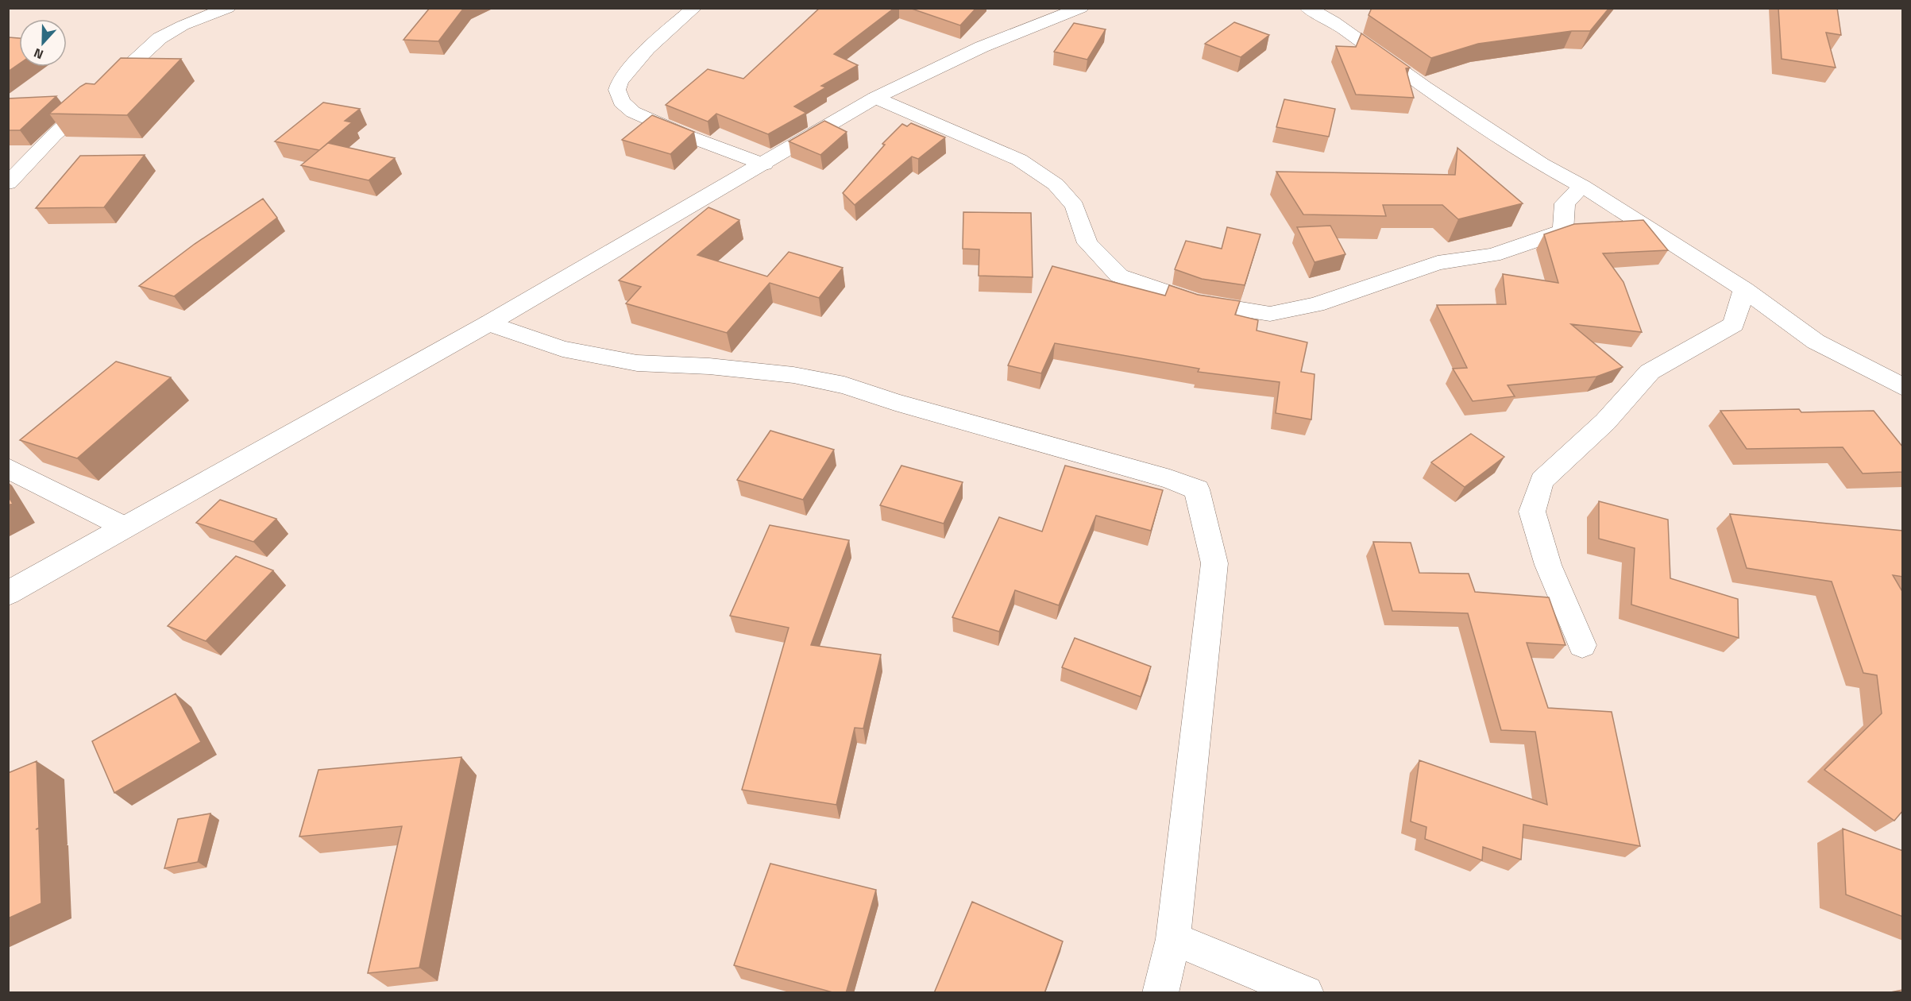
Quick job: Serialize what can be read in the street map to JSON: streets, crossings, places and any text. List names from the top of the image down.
{
  "north": "bottom"
}
